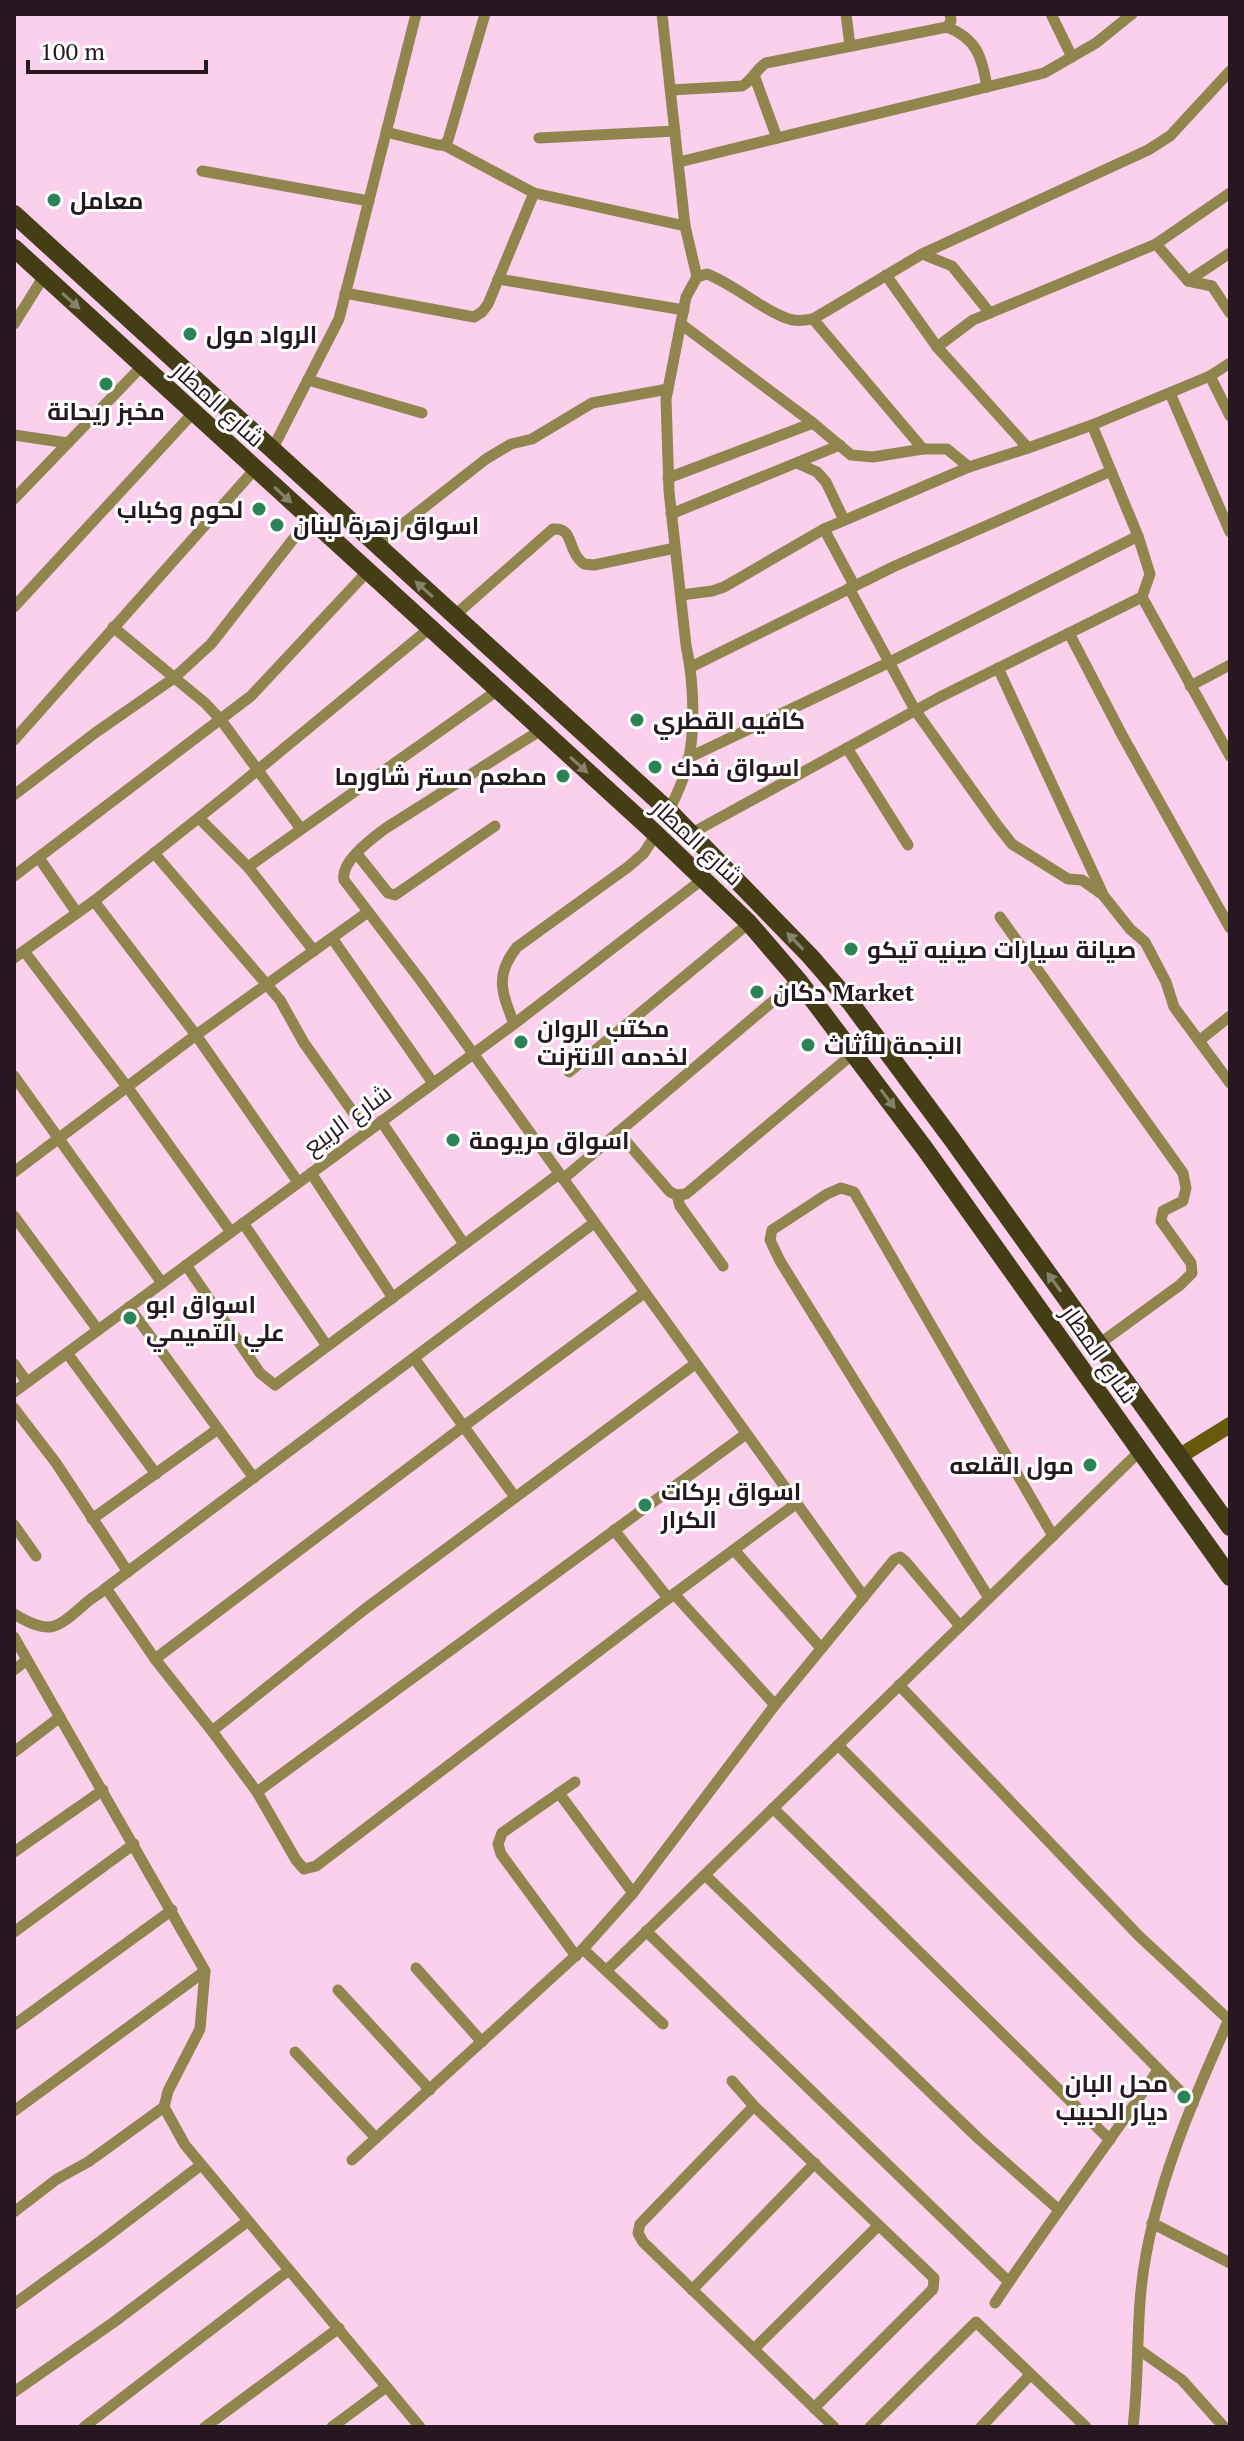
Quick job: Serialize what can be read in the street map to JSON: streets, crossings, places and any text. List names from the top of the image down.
{
  "streets": {
    "main road": ["شارع المطار"],
    "street": ["شارع الربيع"]
  },
  "crossings": [
    ["شارع المطار", "شارع الربيع"]
  ],
  "places": [
    "معامل",
    "الرواد مول",
    "مخبز ريحانة",
    "لحوم وكباب",
    "اسواق زهرة لبنان",
    "كافيه القطري",
    "اسواق فدك",
    "مطعم مستر شاورما",
    "صيانة سيارات صينيه تيكو",
    "دكان Market",
    "مكتب الروان لخدمه الانترنت",
    "النجمة للأثاث",
    "اسواق مريومة",
    "اسواق ابو علي التميمي",
    "مول القلعه",
    "اسواق بركات الكرار",
    "محل البان ديار الحبيب"
  ],
  "scale_bar": "100 m"
}
